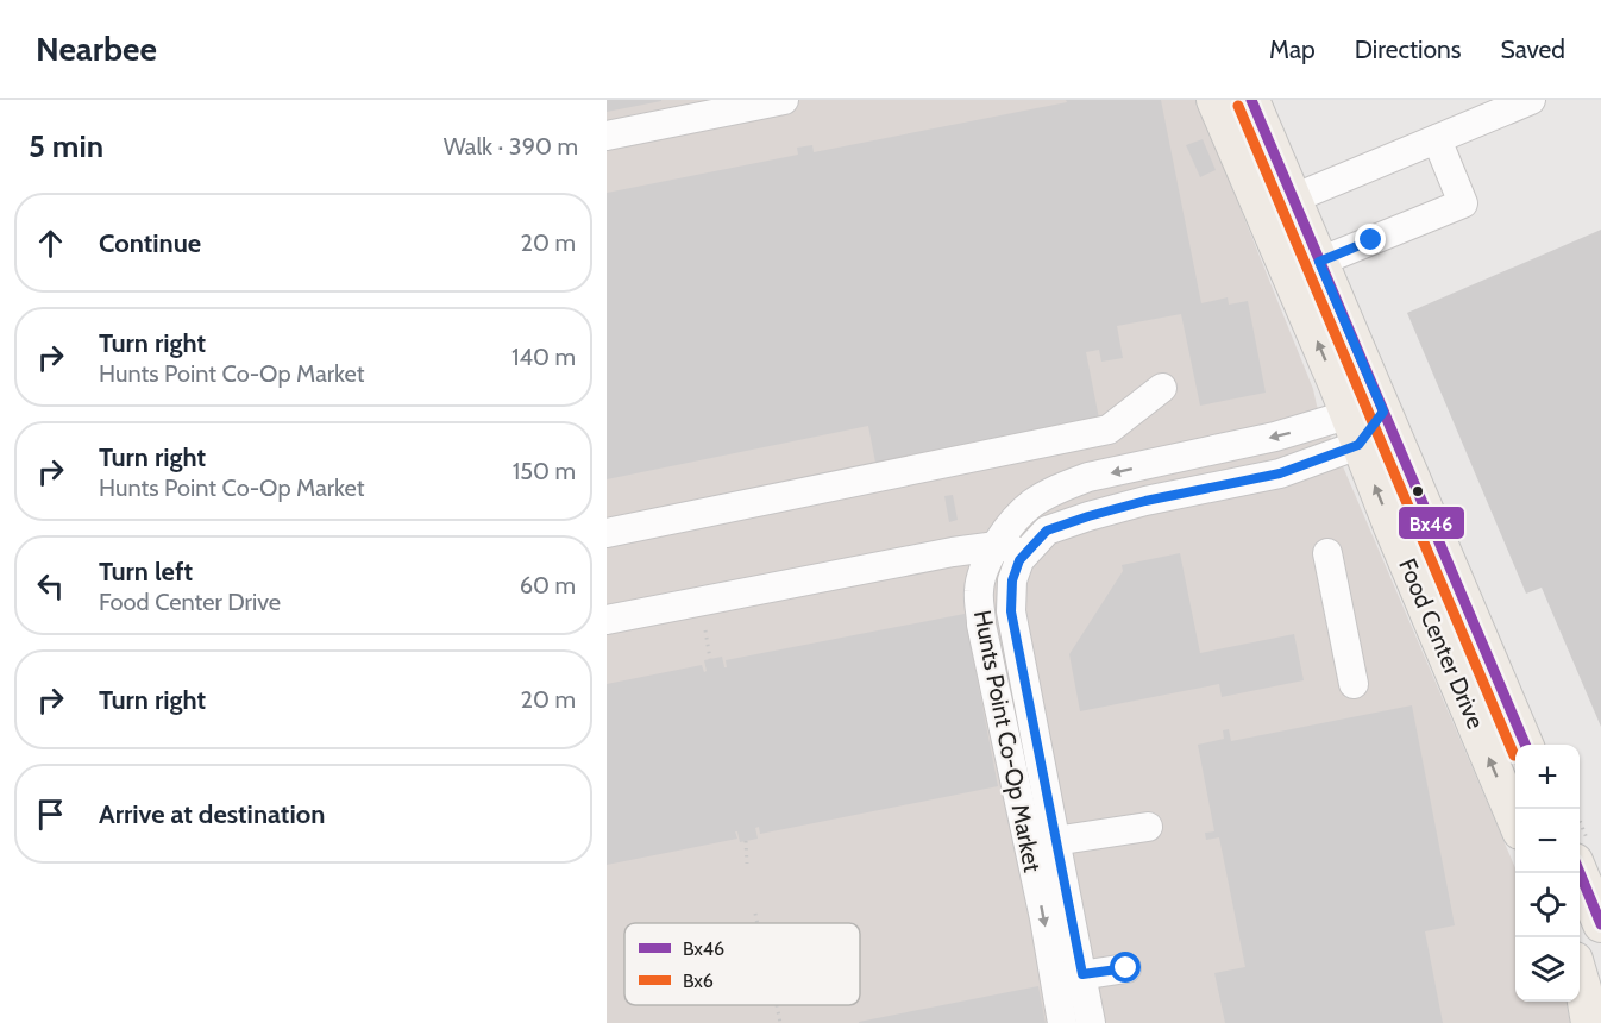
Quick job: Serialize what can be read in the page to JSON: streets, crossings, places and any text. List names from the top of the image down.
{
  "streets": {
    "main road": ["Food Center Drive"],
    "street": ["Hunts Point Co-Op Market"]
  },
  "crossings": [
    ["Food Center Drive", "Hunts Point Co-Op Market"]
  ],
  "lines": ["transit line Bx46", "transit line Bx6"],
  "legend": ["Bx46", "Bx6"],
  "page": {
    "header": "Nearbee",
    "nav": ["Map", "Directions", "Saved"],
    "heading": ["5 min", "Walk · 390 m"],
    "list": [
      ["Continue", "20 m"],
      ["Turn right", "Hunts Point Co-Op Market", "140 m"],
      ["Turn right", "Hunts Point Co-Op Market", "150 m"],
      ["Turn left", "Food Center Drive", "60 m"],
      ["Turn right", "20 m"],
      "Arrive at destination"
    ],
    "map_buttons": ["+", "−"]
  }
}
